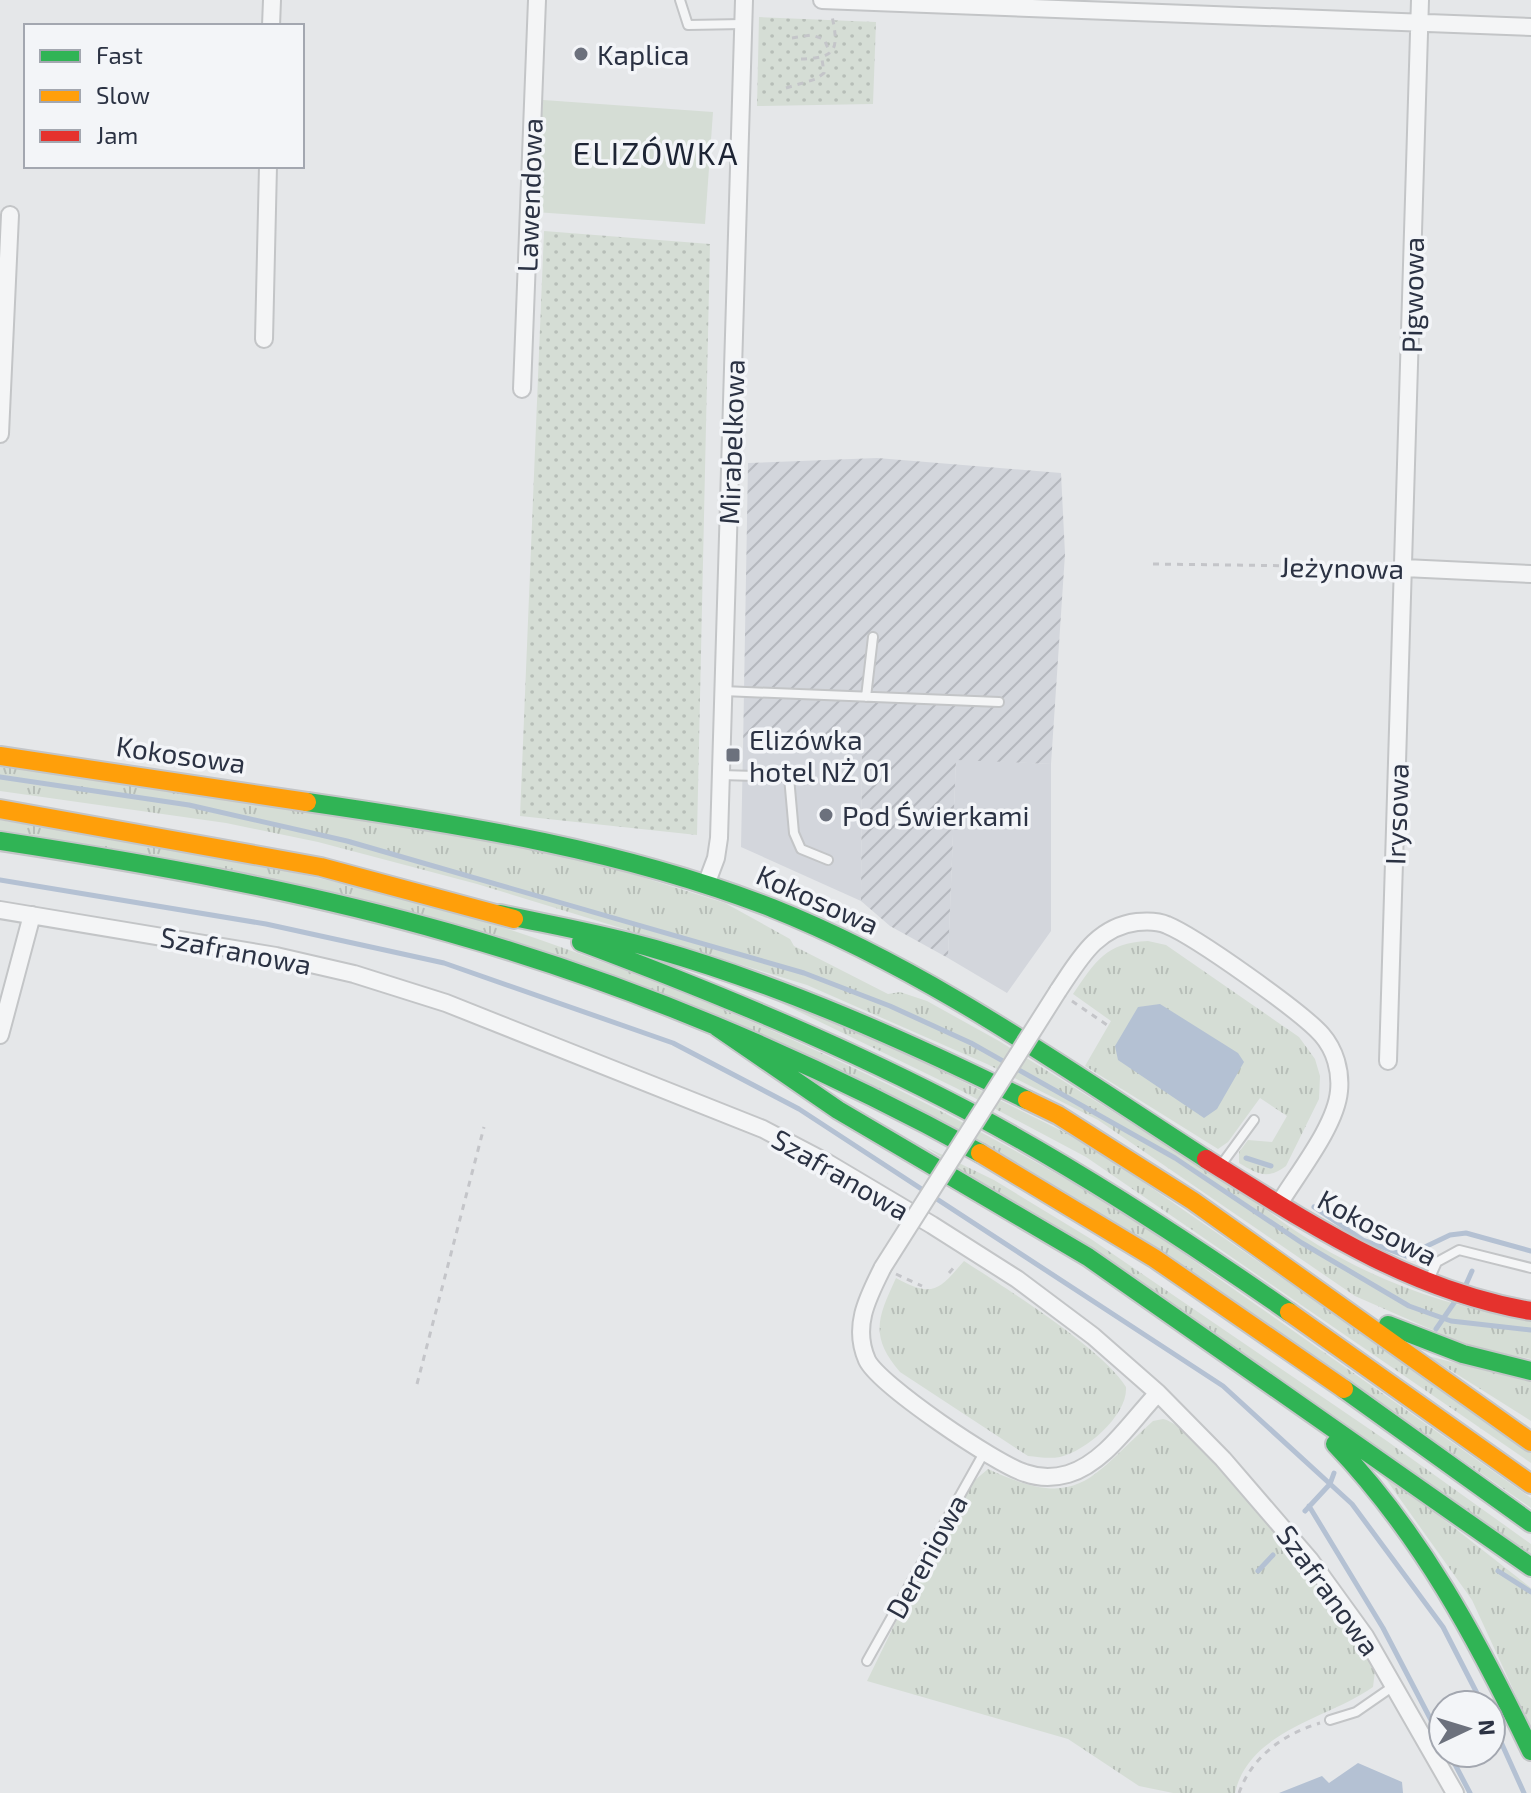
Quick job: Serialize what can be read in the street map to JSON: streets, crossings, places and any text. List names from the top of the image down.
{
  "streets": {
    "main road": ["Kokosowa"],
    "street": [
      "Lawendowa",
      "Pigwowa",
      "Mirabelkowa",
      "Jeżynowa",
      "Irysowa",
      "Szafranowa"
    ],
    "lane": ["Dereniowa"]
  },
  "crossings": [
    ["Pigwowa", "Jeżynowa"],
    ["Pigwowa", "Irysowa"],
    ["Mirabelkowa", "Kokosowa"],
    ["Jeżynowa", "Irysowa"]
  ],
  "districts": ["ELIZÓWKA"],
  "places": {
    "other": ["Kaplica", "Pod Świerkami"],
    "transit": ["Elizówka hotel NŻ 01"]
  },
  "legend": ["Fast", "Slow", "Jam"],
  "north": "right"
}
